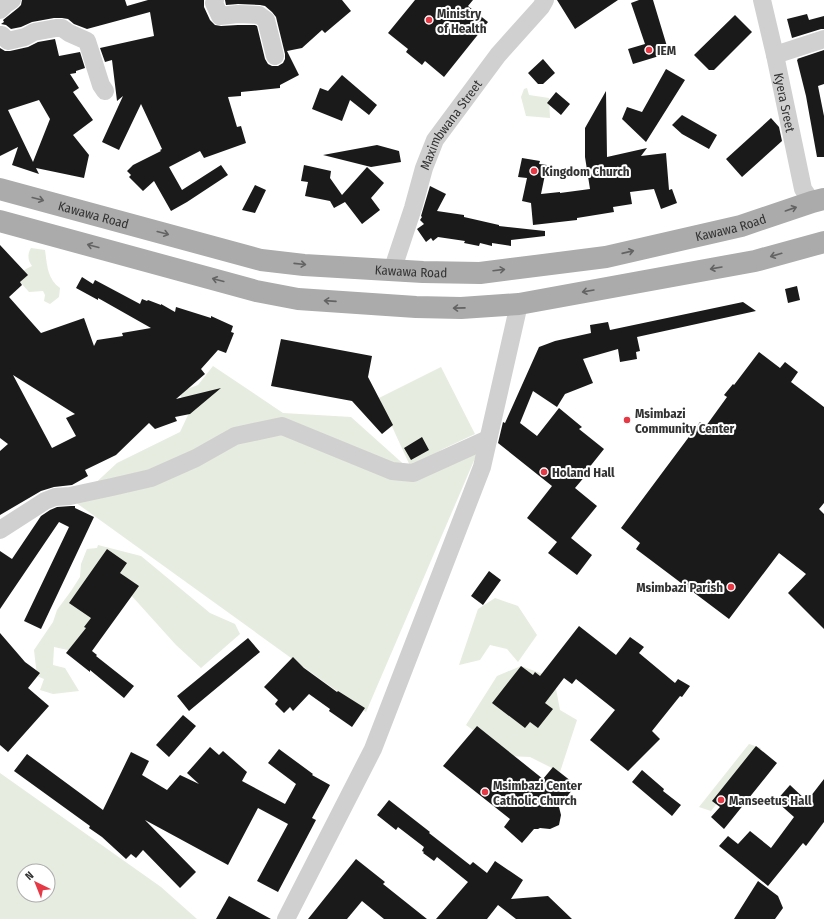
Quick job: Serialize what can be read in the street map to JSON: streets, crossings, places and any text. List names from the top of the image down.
{
  "streets": {
    "main road": ["Kawawa Road"],
    "street": ["Kyera Sreet", "Maximbwana Street"]
  },
  "crossings": [
    ["Kyera Sreet", "Kawawa Road"],
    ["Maximbwana Street", "Kawawa Road"]
  ],
  "places": [
    "Ministry of Health",
    "IEM",
    "Kingdom Church",
    "Msimbazi Community Center",
    "Holand Hall",
    "Msimbazi Parish",
    "Msimbazi Center Catholic Church",
    "Manseetus Hall"
  ],
  "north": "top left"
}
